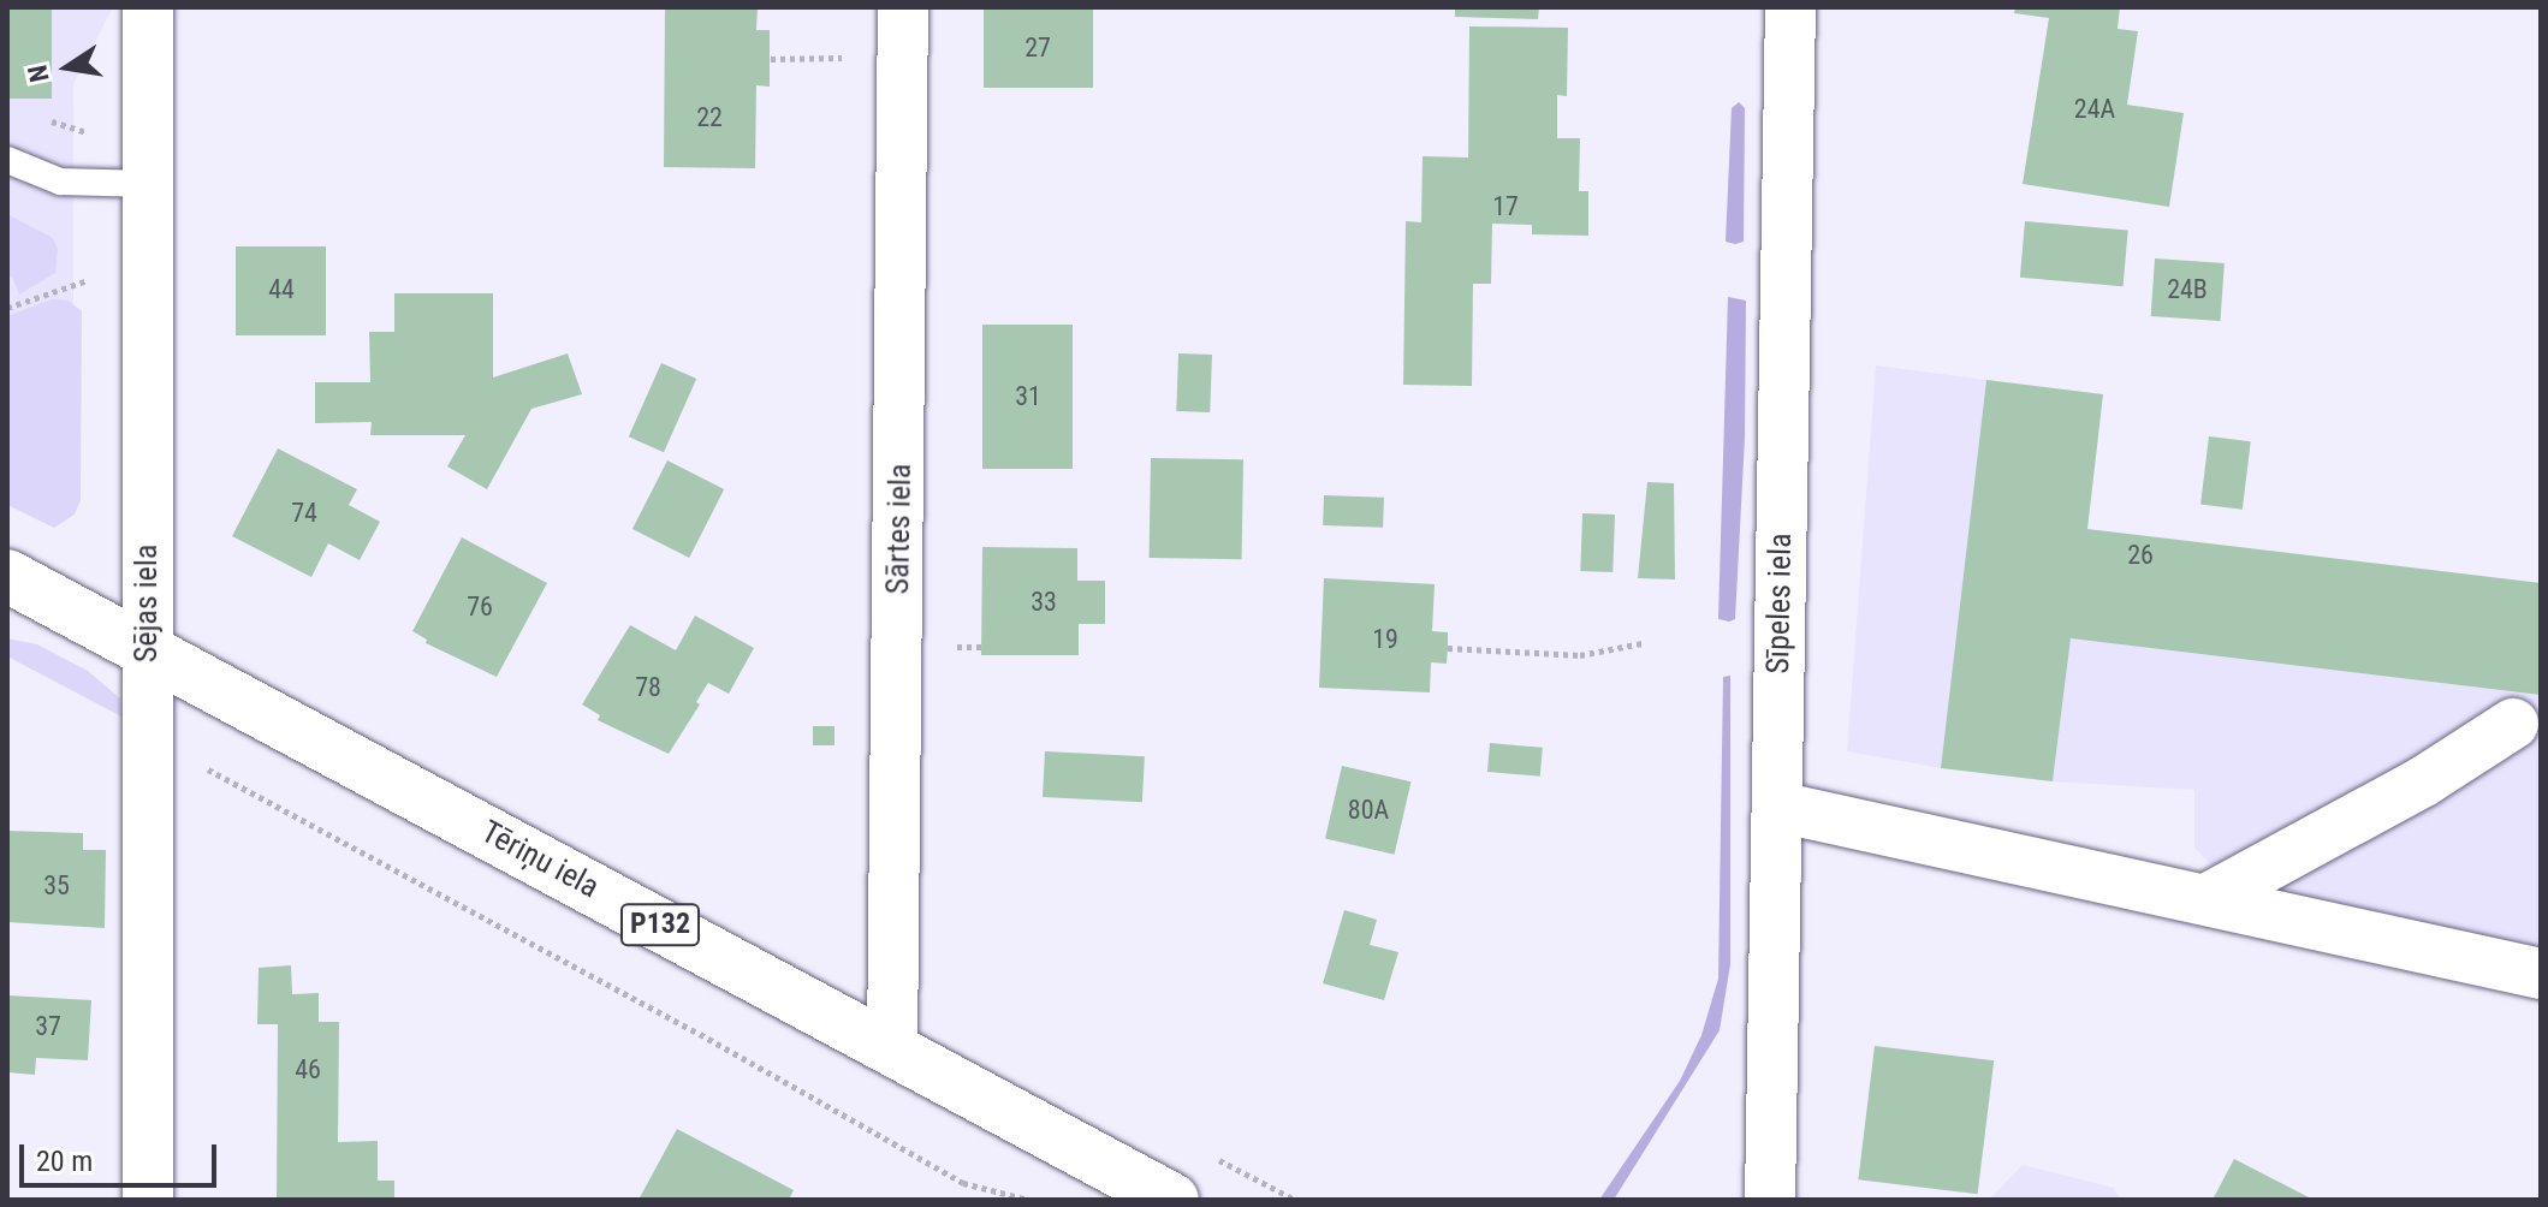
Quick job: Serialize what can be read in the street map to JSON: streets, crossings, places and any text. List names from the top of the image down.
{
  "streets": {
    "main road": ["Tēriņu iela", "P132"],
    "street": ["Sārtes iela", "Sējas iela", "Sīpeles iela"]
  },
  "crossings": [
    ["Sārtes iela", "Tēriņu iela"],
    ["Sējas iela", "Tēriņu iela"]
  ],
  "house_numbers": [
    "27",
    "24A",
    "22",
    "17",
    "44",
    "24B",
    "31",
    "74",
    "26",
    "33",
    "76",
    "19",
    "78",
    "80A",
    "35",
    "37",
    "46"
  ],
  "scale_bar": "20 m",
  "north": "left"
}
